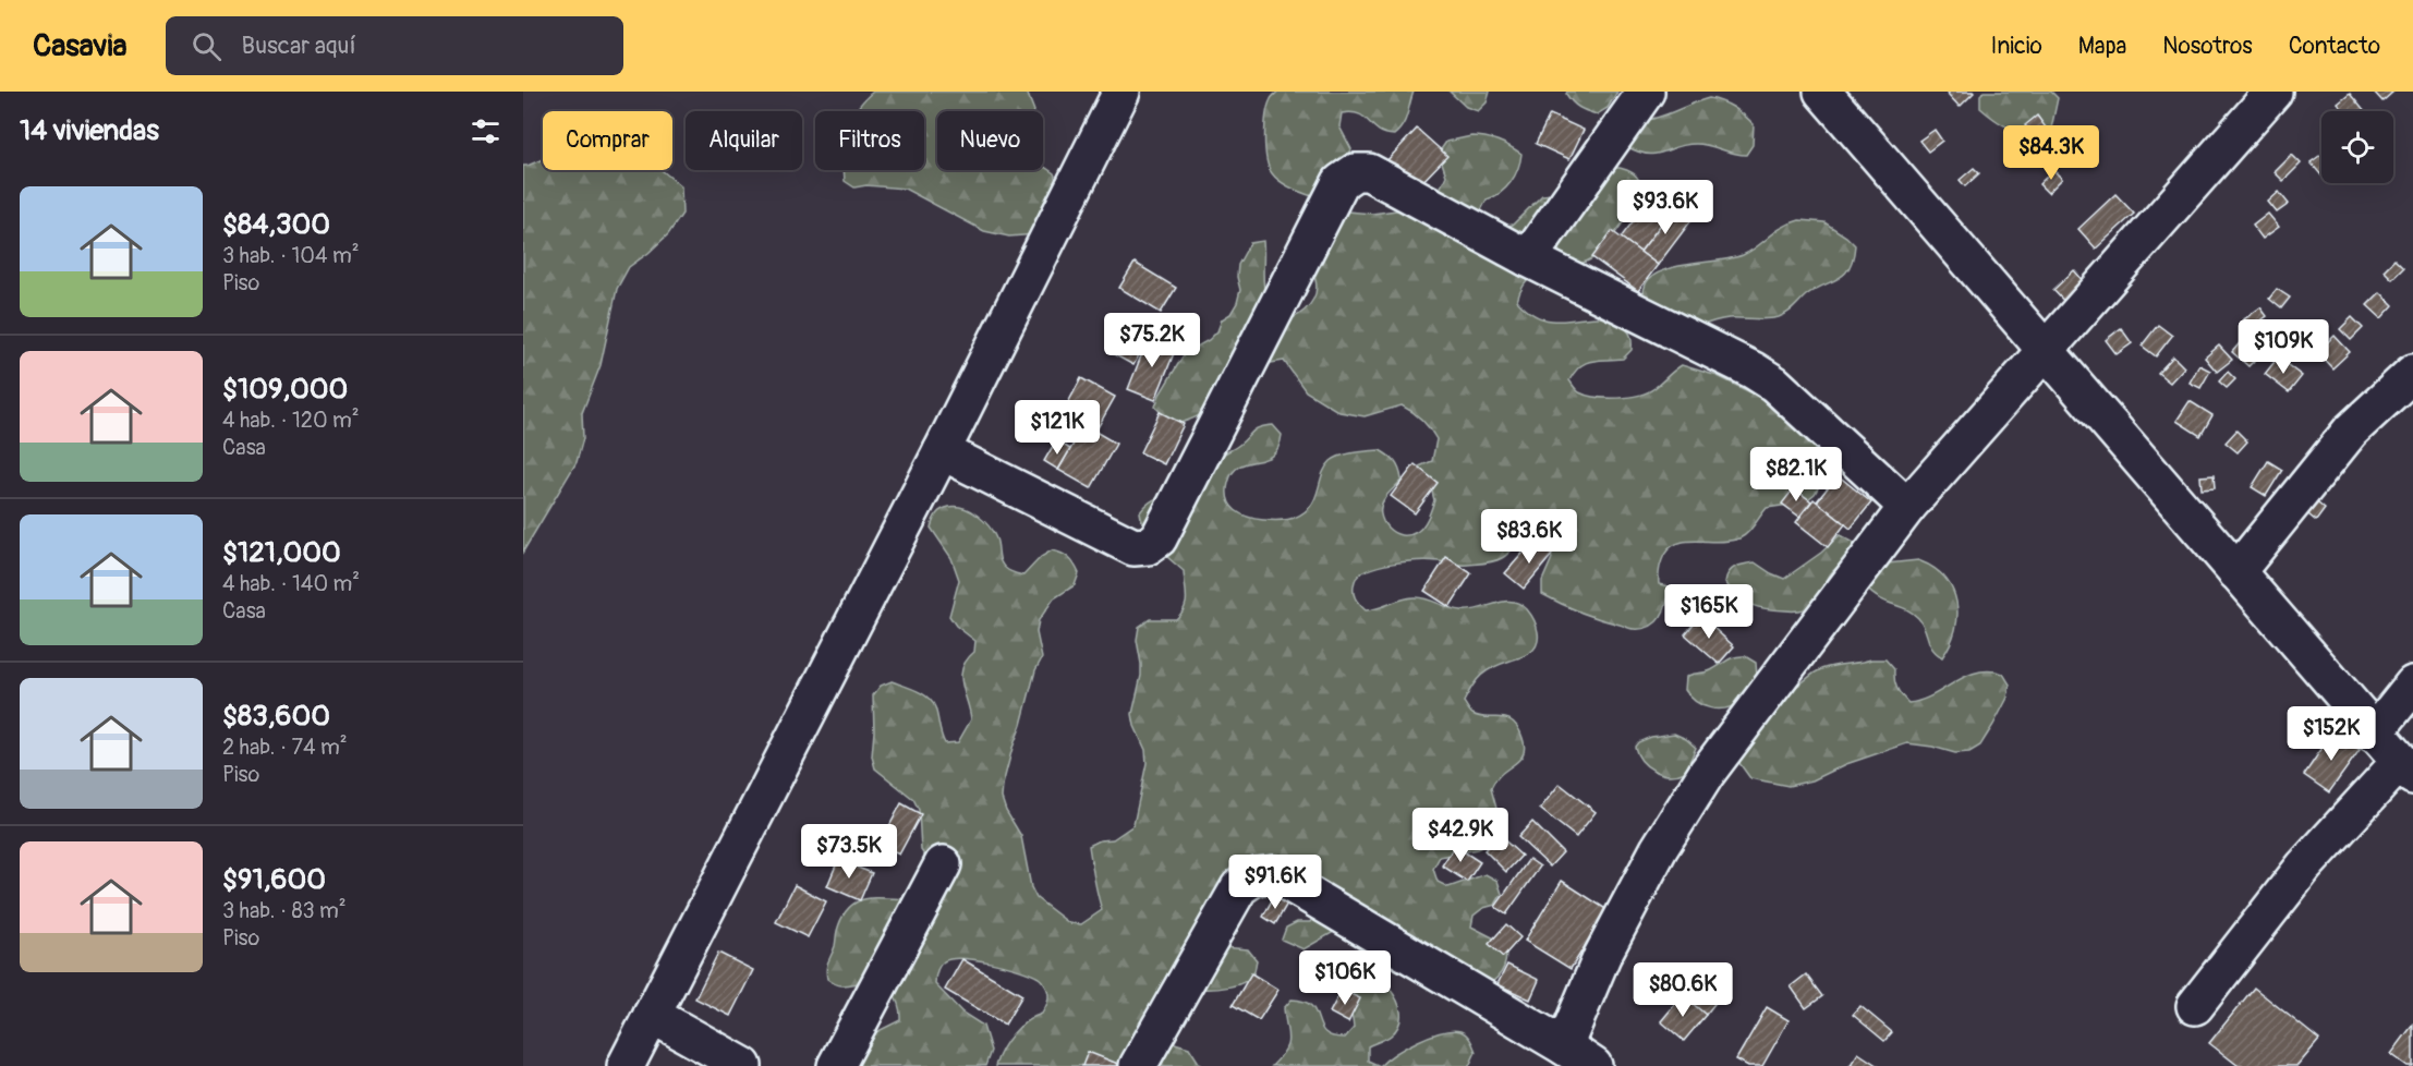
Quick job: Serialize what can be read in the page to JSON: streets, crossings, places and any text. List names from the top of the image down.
{
  "page": {
    "header": "Casavia",
    "search": "Buscar aquí",
    "nav": [
      "Inicio",
      "Mapa",
      "Nosotros",
      "Contacto"
    ],
    "heading": "14 viviendas",
    "chip": [
      "Comprar",
      "Alquilar",
      "Filtros",
      "Nuevo"
    ],
    "price": [
      "$84.3K",
      "$93.6K",
      "$75.2K",
      "$109K",
      "$121K",
      "$82.1K",
      "$83.6K",
      "$165K",
      "$152K",
      "$42.9K",
      "$73.5K",
      "$91.6K",
      "$106K",
      "$80.6K"
    ],
    "list": [
      {
        "name": "$84,300",
        "note": "3 hab. · 104 m² · Piso"
      },
      {
        "name": "$109,000",
        "note": "4 hab. · 120 m² · Casa"
      },
      {
        "name": "$121,000",
        "note": "4 hab. · 140 m² · Casa"
      },
      {
        "name": "$83,600",
        "note": "2 hab. · 74 m² · Piso"
      },
      {
        "name": "$91,600",
        "note": "3 hab. · 83 m² · Piso"
      }
    ]
  }
}
